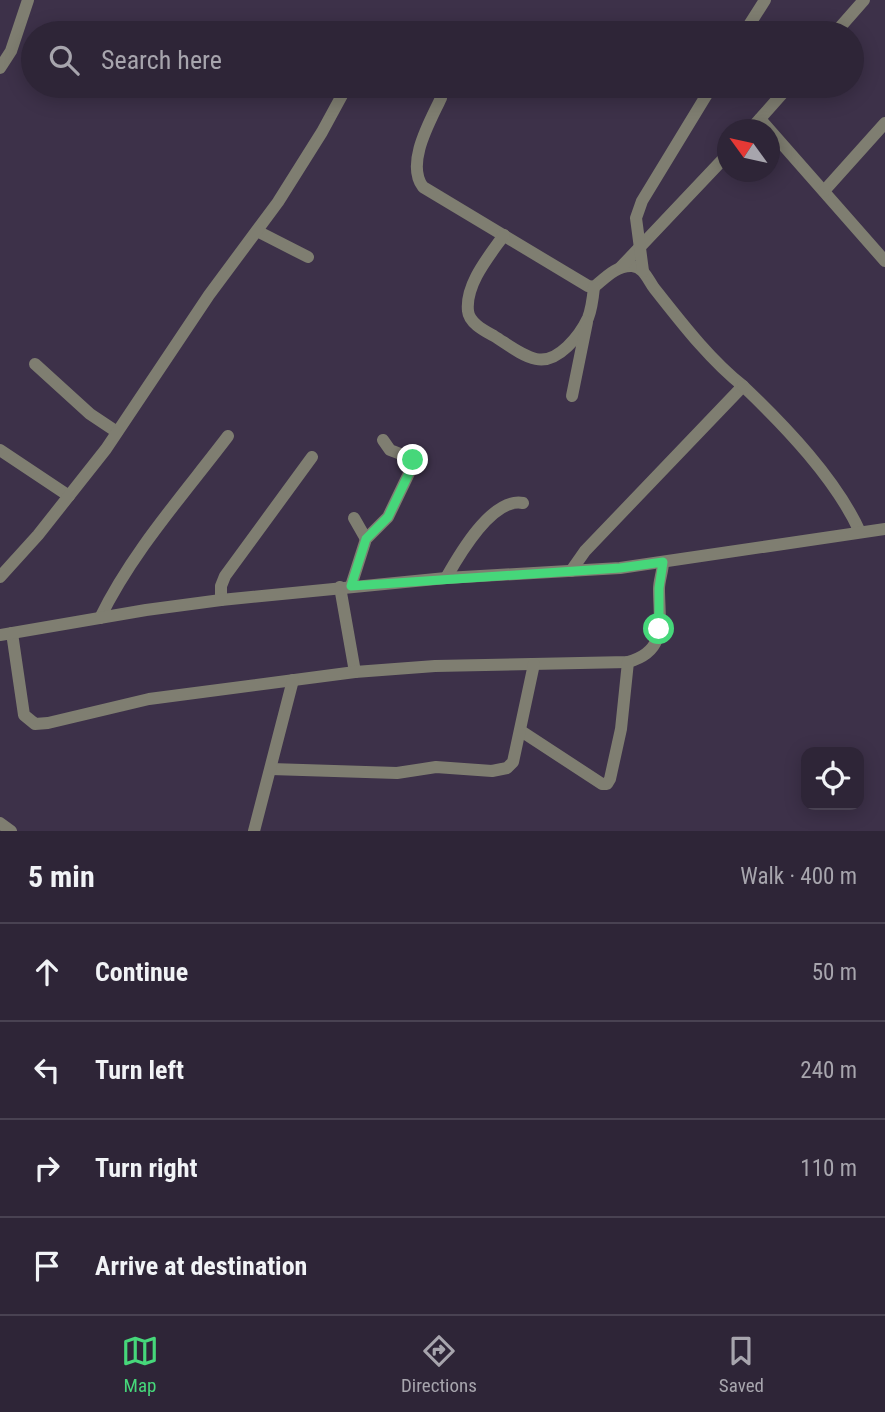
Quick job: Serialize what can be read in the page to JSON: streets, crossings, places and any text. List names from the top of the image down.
{
  "north": "top left",
  "page": {
    "search": "Search here",
    "heading": ["5 min", "Walk · 400 m"],
    "list": [
      ["Continue", "50 m"],
      ["Turn left", "240 m"],
      ["Turn right", "110 m"],
      "Arrive at destination"
    ],
    "nav": ["Map", "Directions", "Saved"]
  }
}
